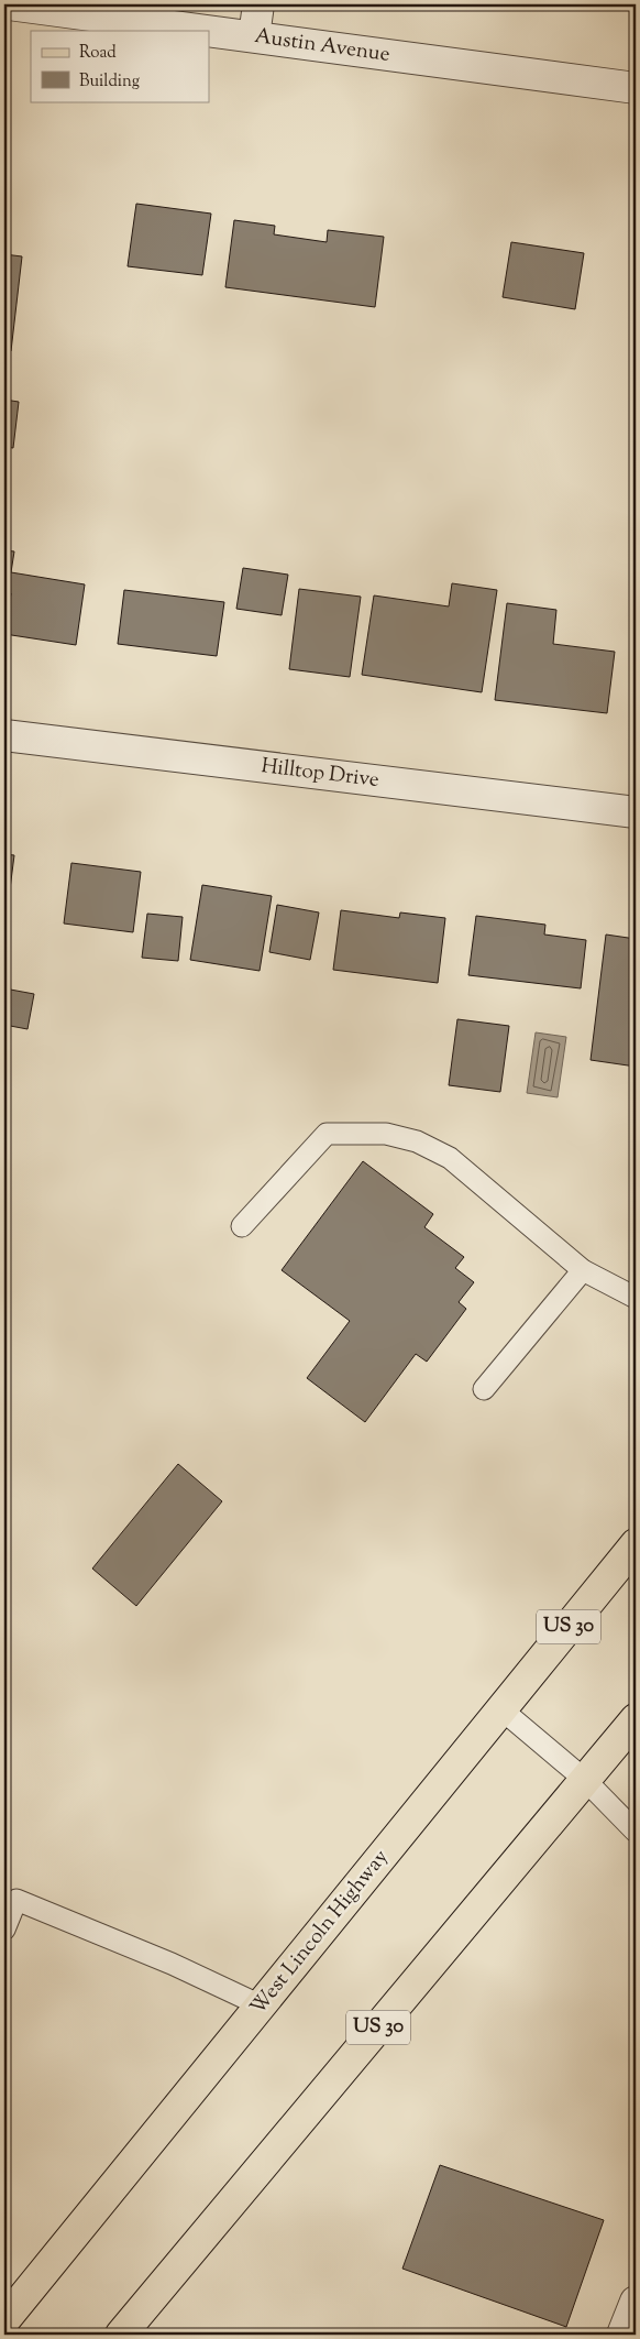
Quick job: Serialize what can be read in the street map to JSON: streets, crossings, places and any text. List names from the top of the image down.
{
  "streets": {
    "main road": ["US 30", "West Lincoln Highway"],
    "street": ["Austin Avenue", "Hilltop Drive"]
  },
  "legend": ["Road", "Building"]
}
